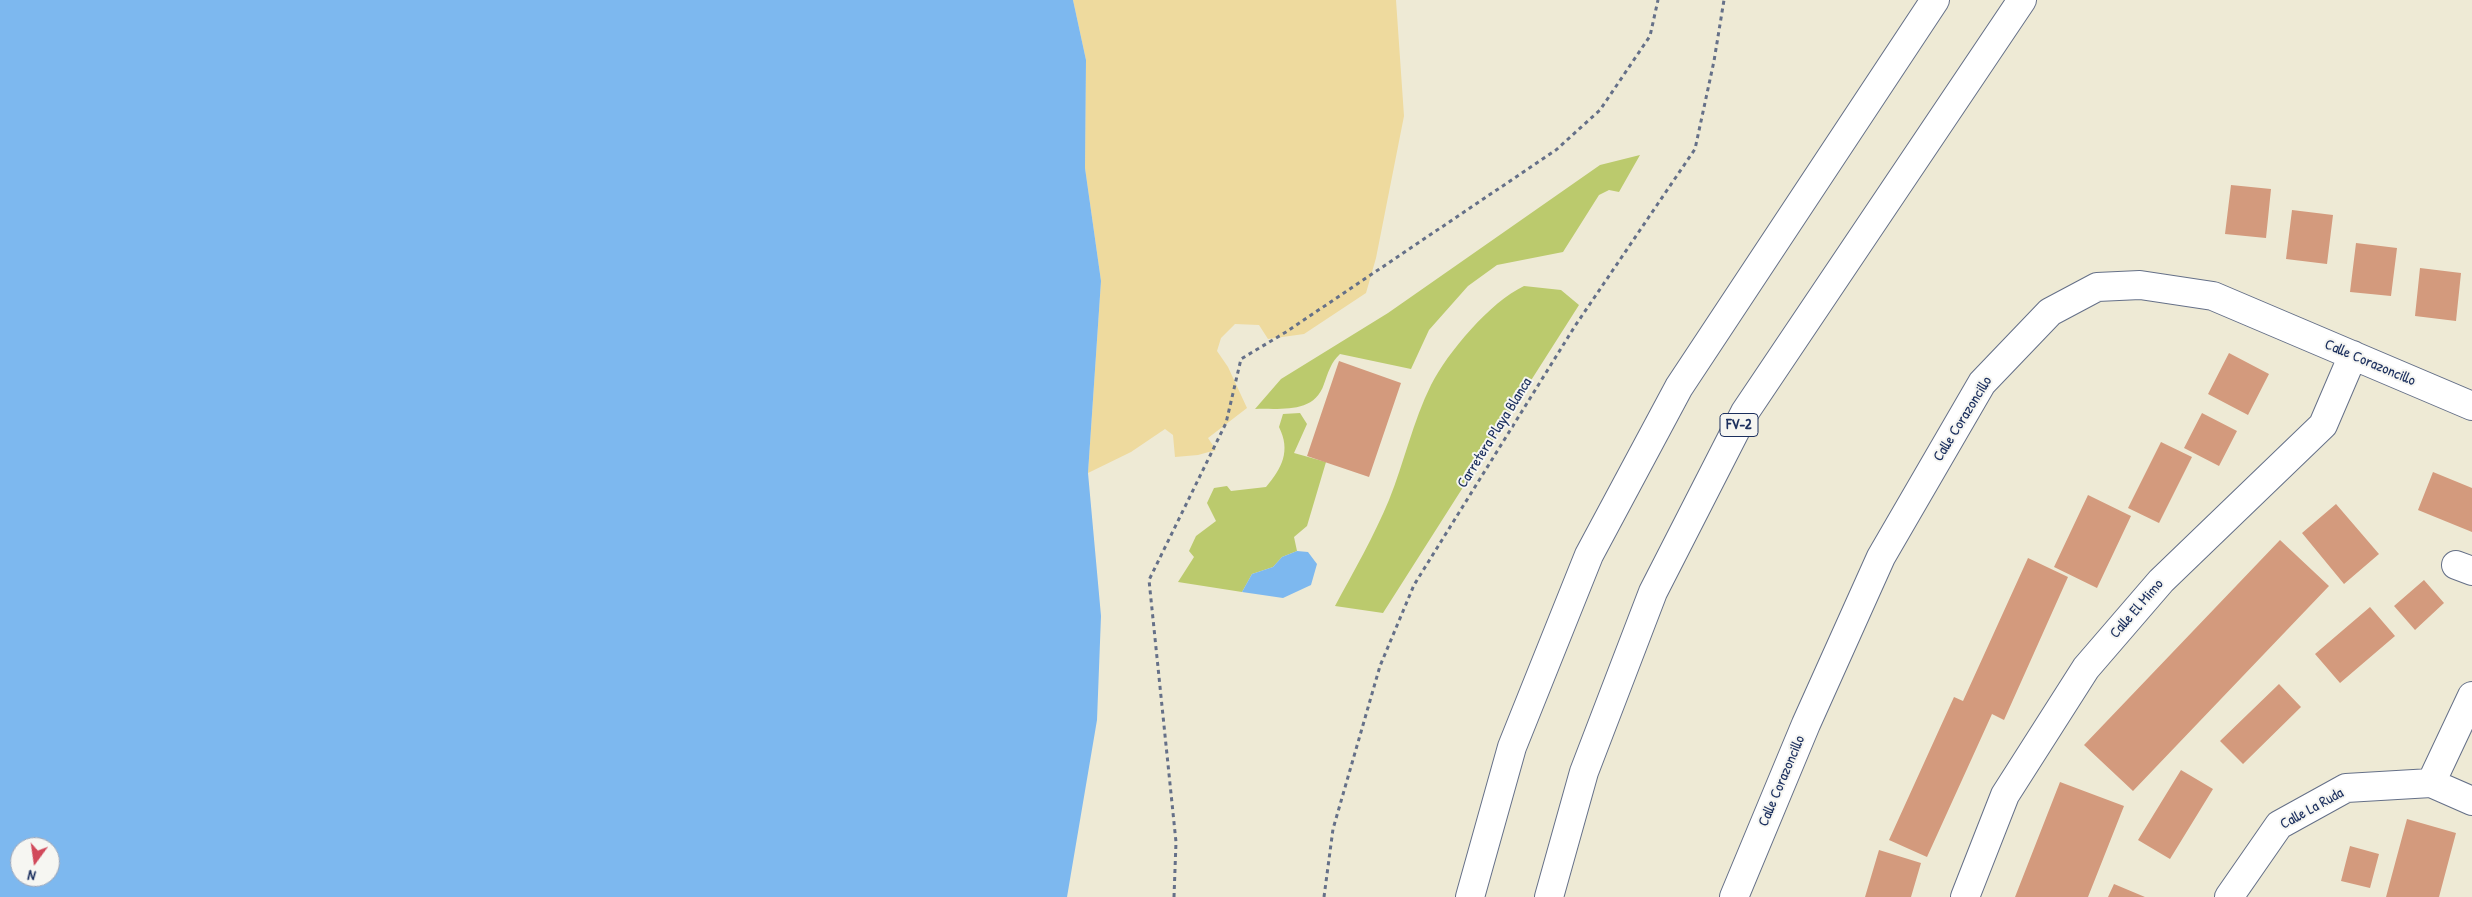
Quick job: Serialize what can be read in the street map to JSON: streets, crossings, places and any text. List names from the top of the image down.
{
  "streets": {
    "main road": [
      "Calle Corazoncillo",
      "FV-2",
      "Calle El Mimo",
      "Calle La Ruda"
    ],
    "path": ["Carretera Playa Blanca"]
  },
  "crossings": [
    ["Calle Corazoncillo", "Calle El Mimo"]
  ],
  "north": "bottom"
}
